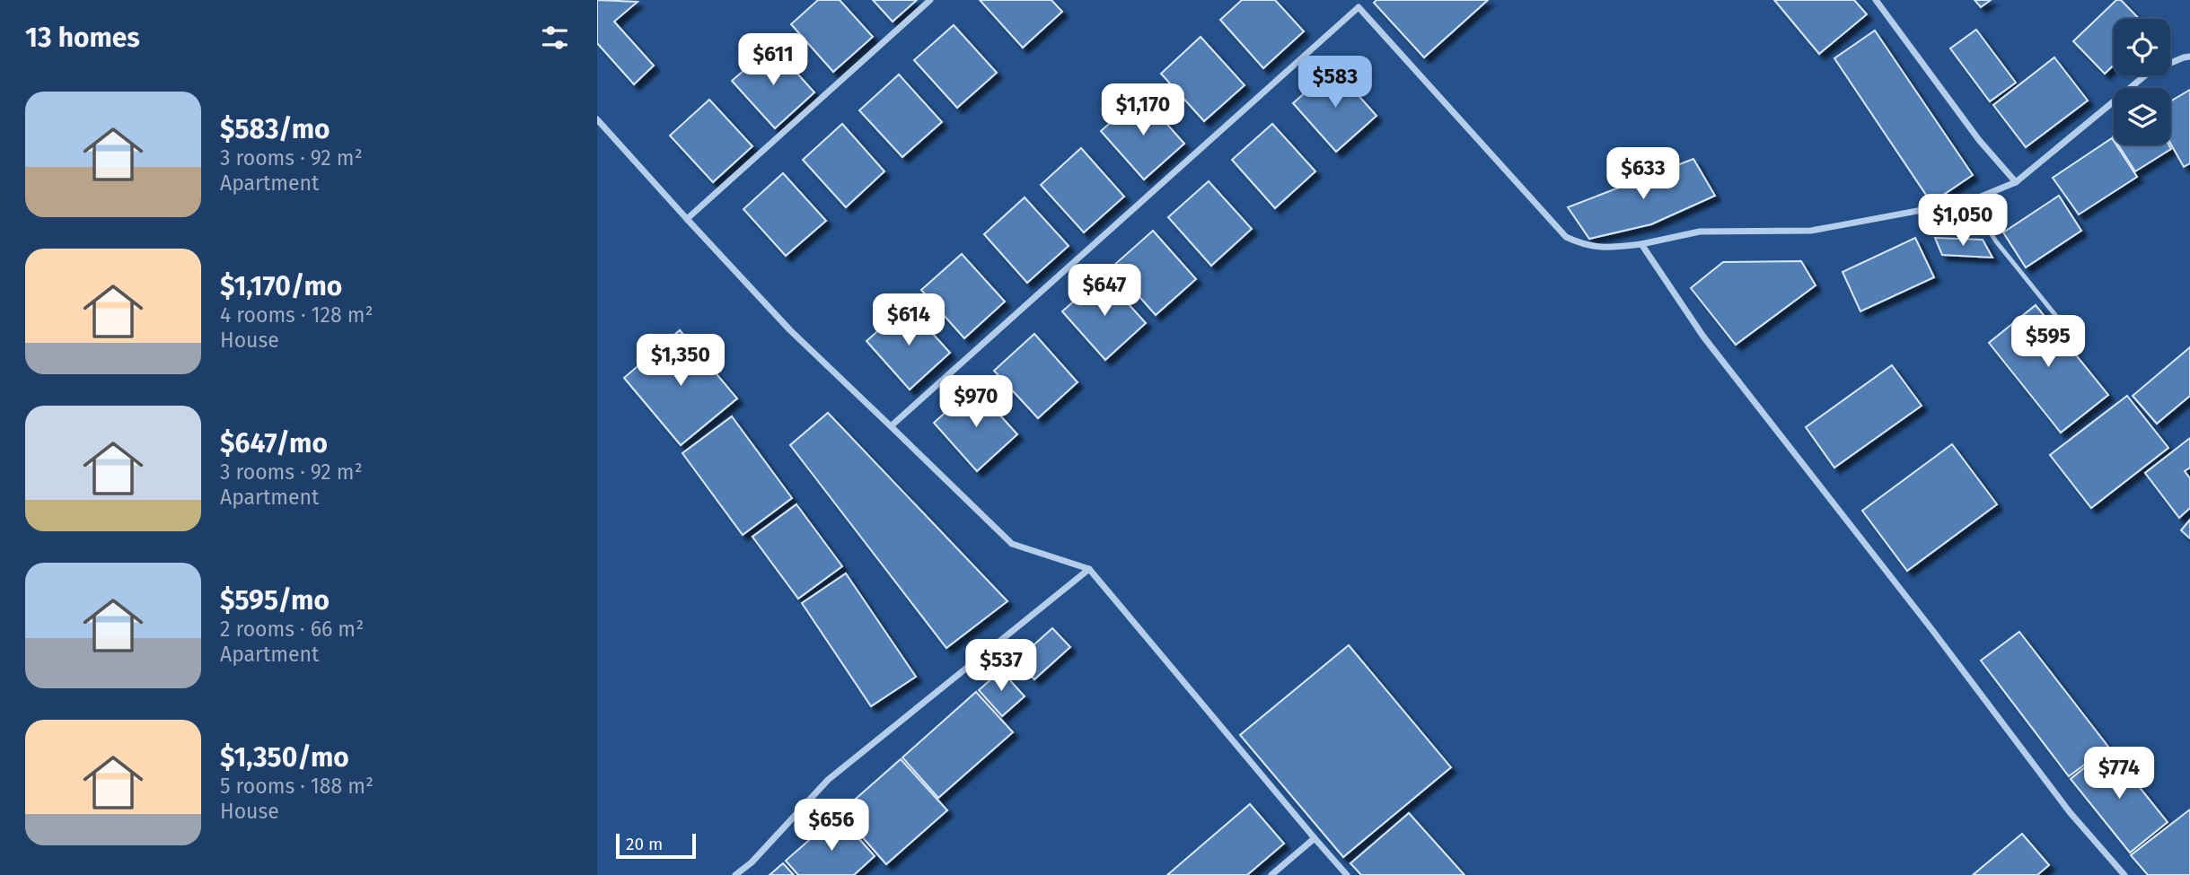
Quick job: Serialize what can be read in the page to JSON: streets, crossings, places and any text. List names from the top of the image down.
{
  "scale_bar": "20 m",
  "page": {
    "heading": "13 homes",
    "price": [
      "$611",
      "$583",
      "$1,170",
      "$633",
      "$1,050",
      "$647",
      "$614",
      "$595",
      "$1,350",
      "$970",
      "$537",
      "$774",
      "$656"
    ],
    "list": [
      {
        "name": "$583/mo",
        "note": "3 rooms · 92 m² · Apartment"
      },
      {
        "name": "$1,170/mo",
        "note": "4 rooms · 128 m² · House"
      },
      {
        "name": "$647/mo",
        "note": "3 rooms · 92 m² · Apartment"
      },
      {
        "name": "$595/mo",
        "note": "2 rooms · 66 m² · Apartment"
      },
      {
        "name": "$1,350/mo",
        "note": "5 rooms · 188 m² · House"
      }
    ],
    "scale": "20 m"
  }
}
